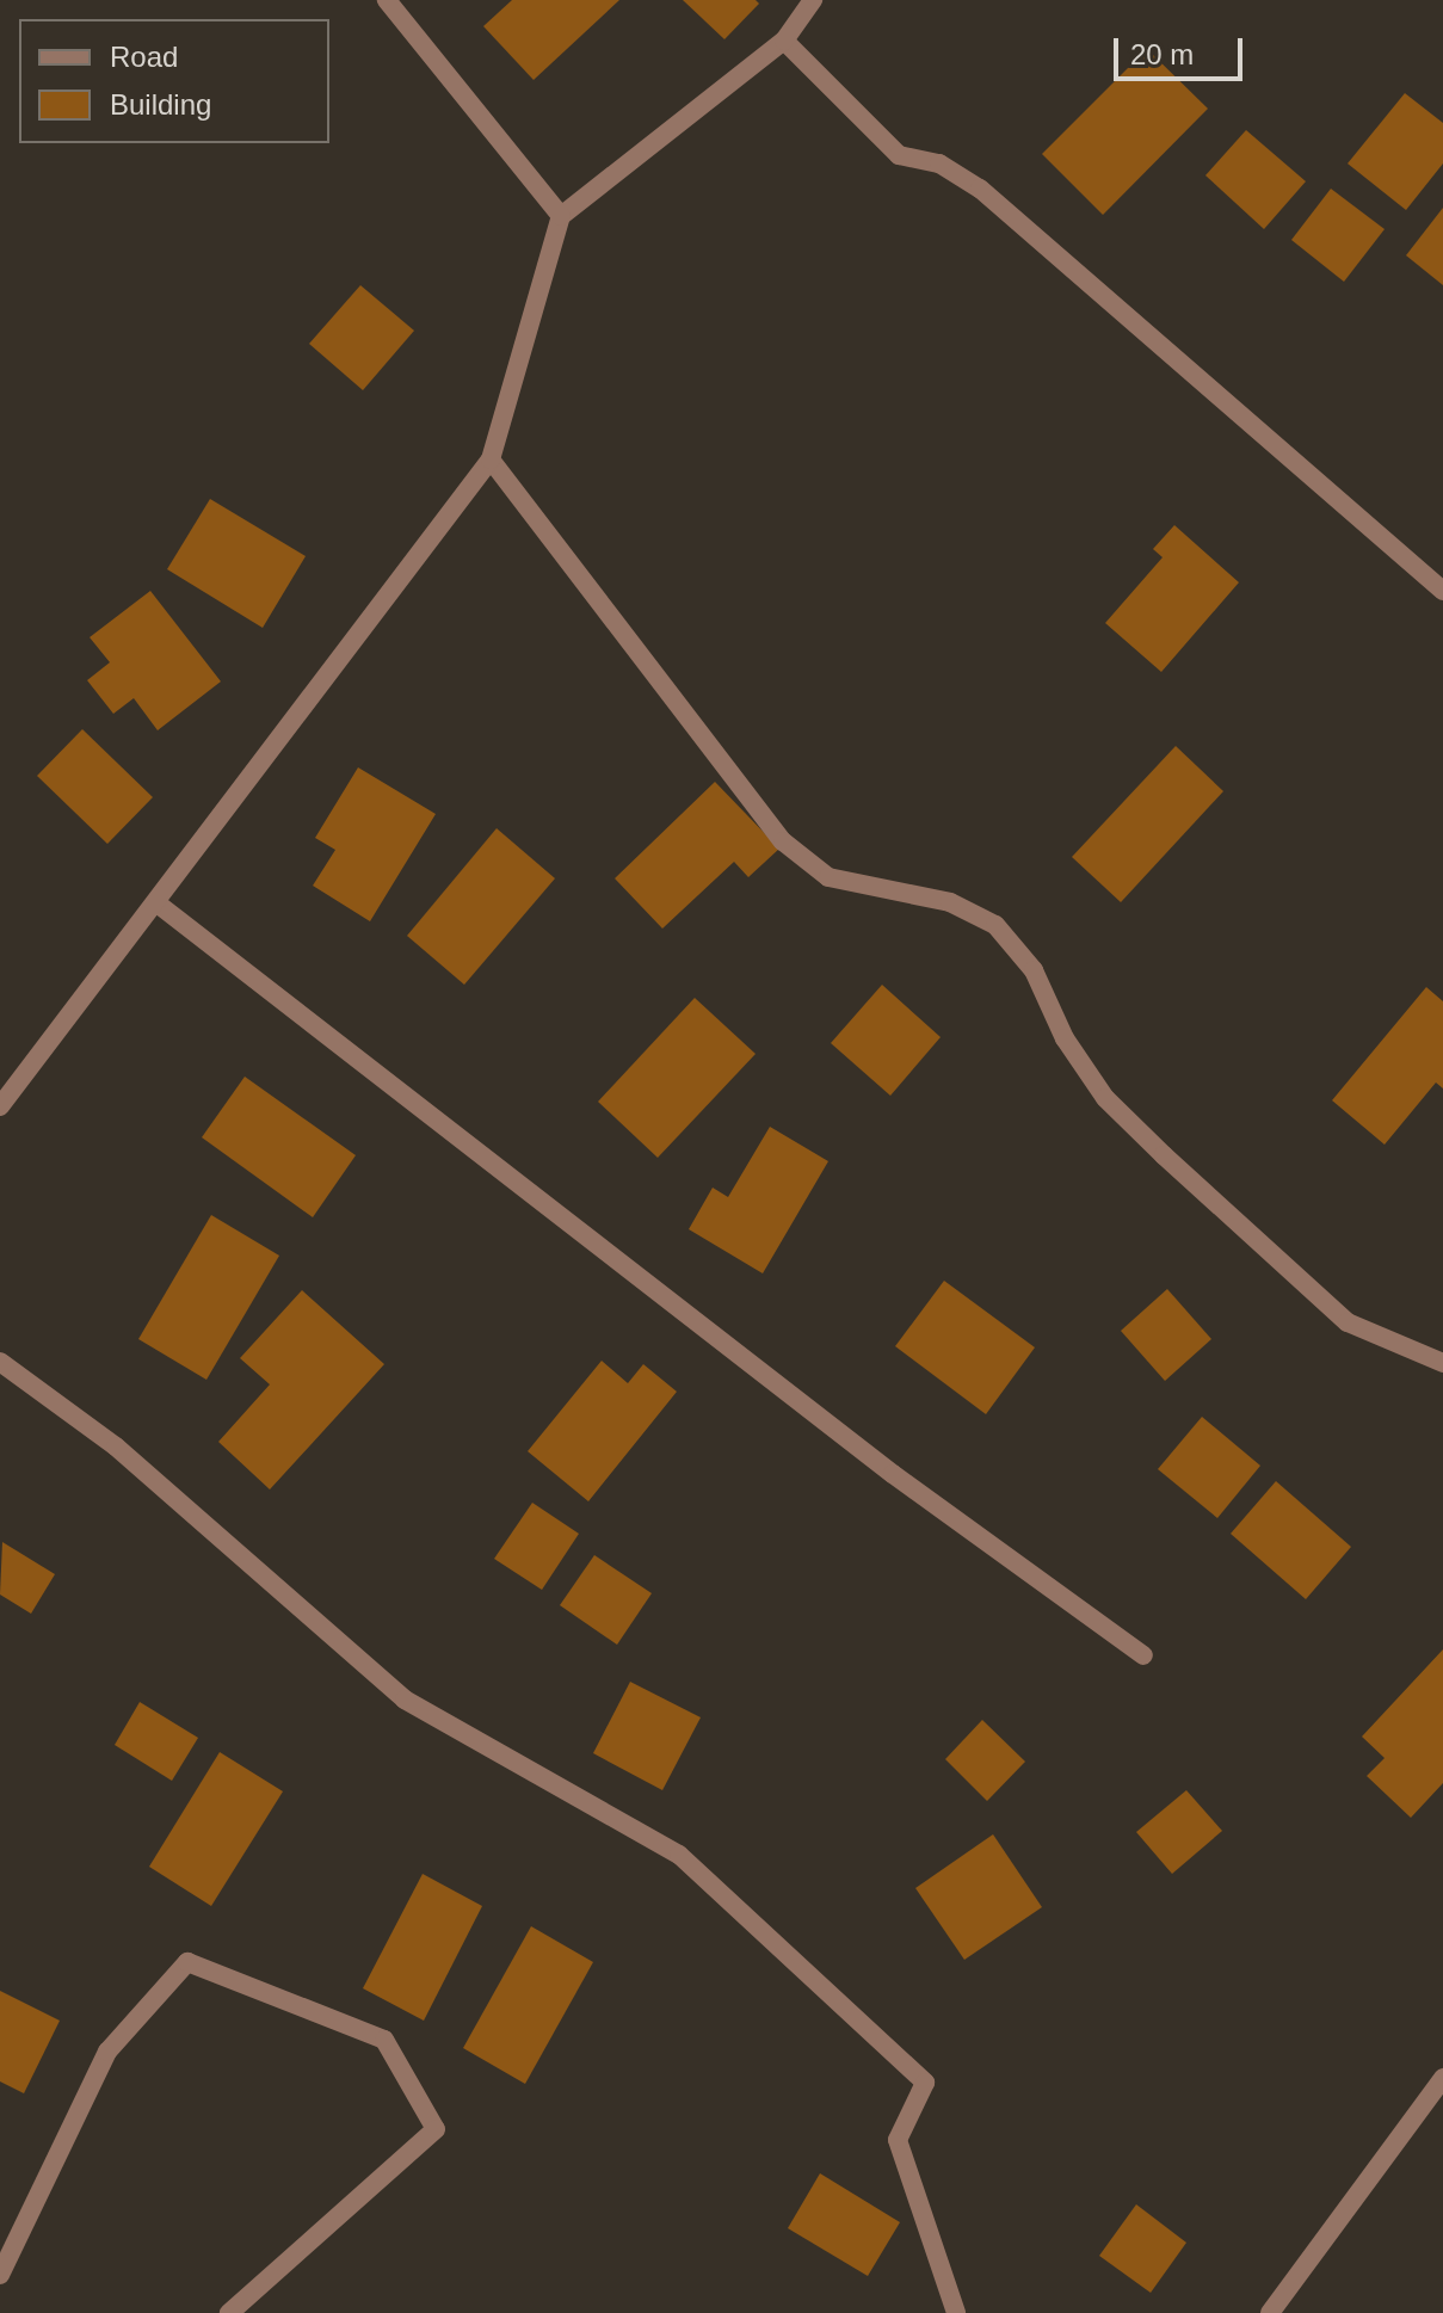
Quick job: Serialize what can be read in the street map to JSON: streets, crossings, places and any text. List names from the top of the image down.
{
  "legend": ["Road", "Building"],
  "scale_bar": "20 m"
}
